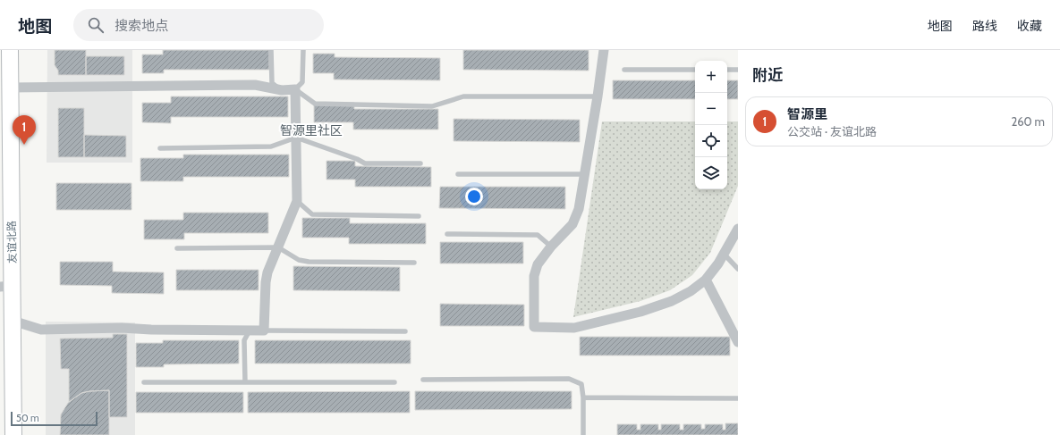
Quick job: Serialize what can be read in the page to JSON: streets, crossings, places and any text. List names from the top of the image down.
{
  "streets": {
    "main road": ["友谊北路"]
  },
  "districts": ["智源里社区"],
  "scale_bar": "50 m",
  "page": {
    "header": "地图",
    "search": "搜索地点",
    "nav": ["地图", "路线", "收藏"],
    "heading": "附近",
    "map_buttons": ["+", "−"],
    "list": [
      {
        "mark": "1",
        "name": "智源里",
        "note": "公交站 · 友谊北路",
        "value": "260 m"
      }
    ],
    "pins": "1",
    "scale": "50 m"
  }
}
